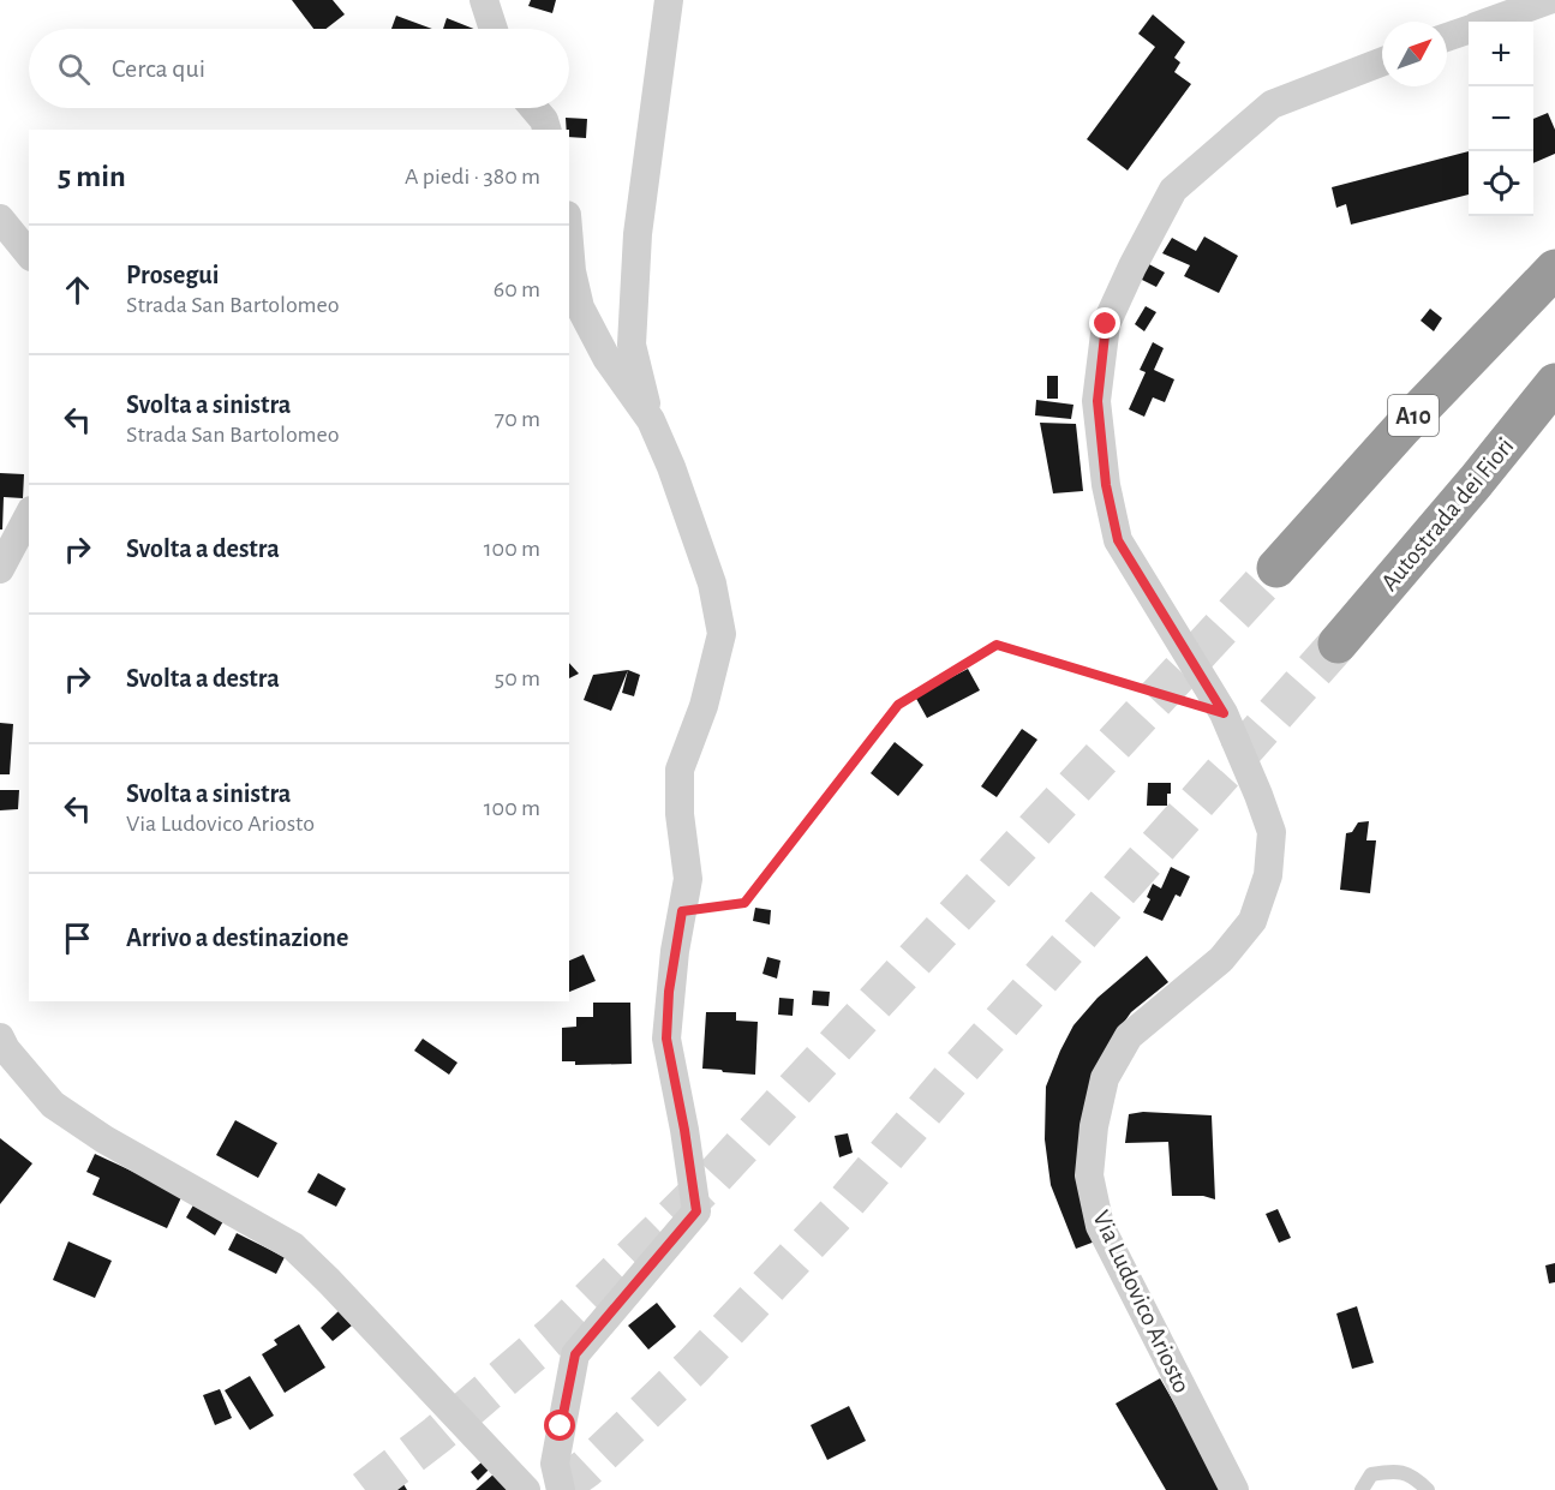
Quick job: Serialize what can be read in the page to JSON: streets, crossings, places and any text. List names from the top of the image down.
{
  "streets": {
    "highway": ["A10", "Autostrada dei Fiori"],
    "street": ["Via Ludovico Ariosto"]
  },
  "north": "top right",
  "page": {
    "map_buttons": ["+", "−"],
    "search": "Cerca qui",
    "heading": ["5 min", "A piedi · 380 m"],
    "list": [
      ["Prosegui", "Strada San Bartolomeo", "60 m"],
      ["Svolta a sinistra", "Strada San Bartolomeo", "70 m"],
      ["Svolta a destra", "100 m"],
      ["Svolta a destra", "50 m"],
      ["Svolta a sinistra", "Via Ludovico Ariosto", "100 m"],
      "Arrivo a destinazione"
    ]
  }
}
